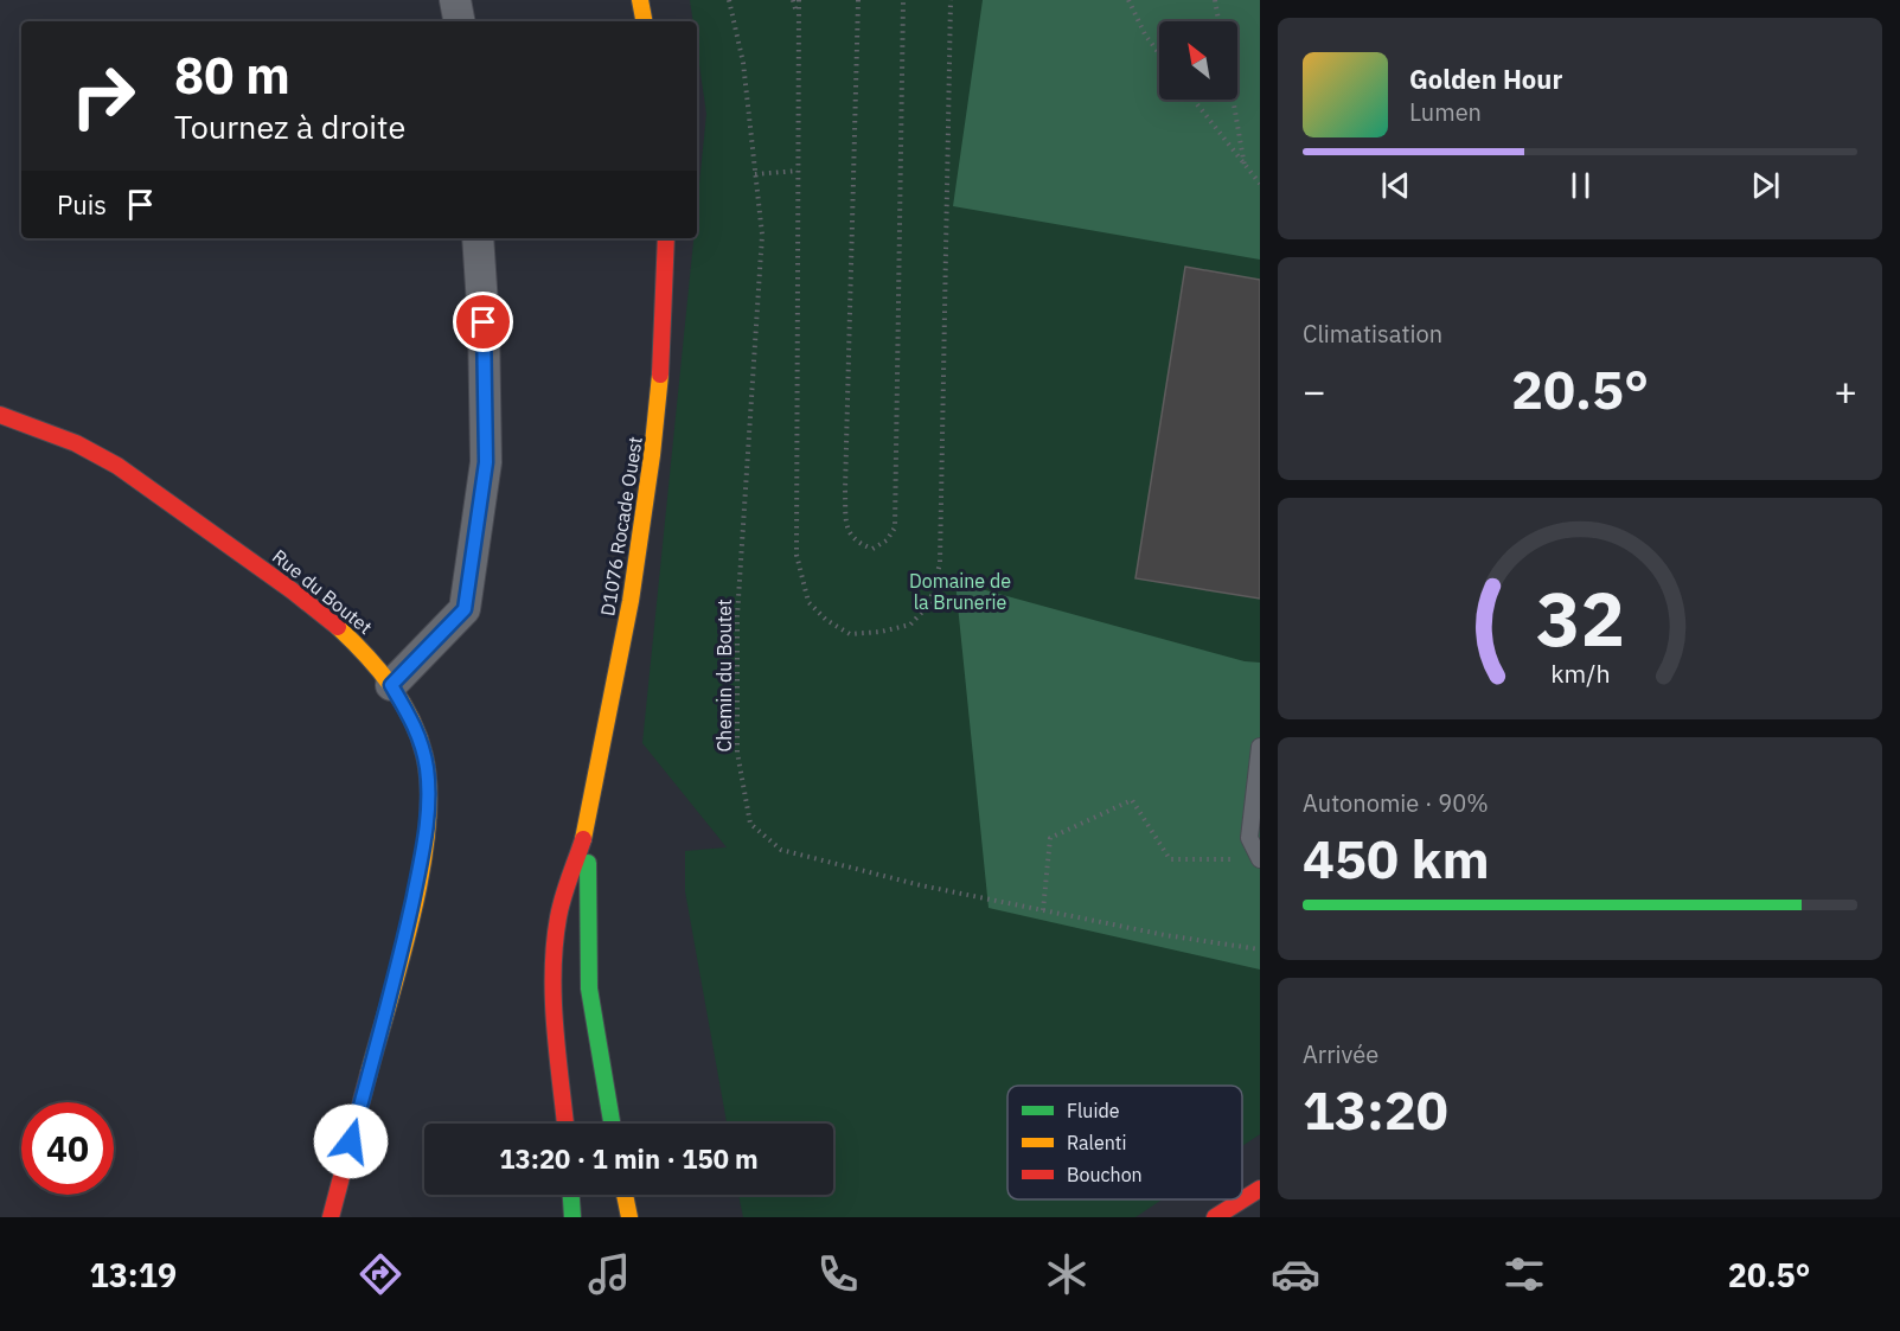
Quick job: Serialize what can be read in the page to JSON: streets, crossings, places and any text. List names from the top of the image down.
{
  "streets": {
    "main road": ["D1076 Rocade Ouest", "Rue du Boutet"],
    "path": ["Chemin du Boutet"]
  },
  "parks": ["Domaine de la Brunerie"],
  "legend": ["Fluide", "Ralenti", "Bouchon"],
  "north": "top left",
  "page": {
    "turn": ["80 m", "Tournez à droite"],
    "song": ["Golden Hour", "Lumen"],
    "then": "Puis",
    "tile": [
      "Climatisation",
      ["Autonomie · 90%", "450 km"],
      ["Arrivée", "13:20"]
    ],
    "heat": ["−", "20.5°", "+"],
    "limit": "40",
    "trip": "13:20 · 1 min · 150 m",
    "tabs": ["13:19", "20.5°"],
    "gauge": ["32", "km/h"]
  }
}
